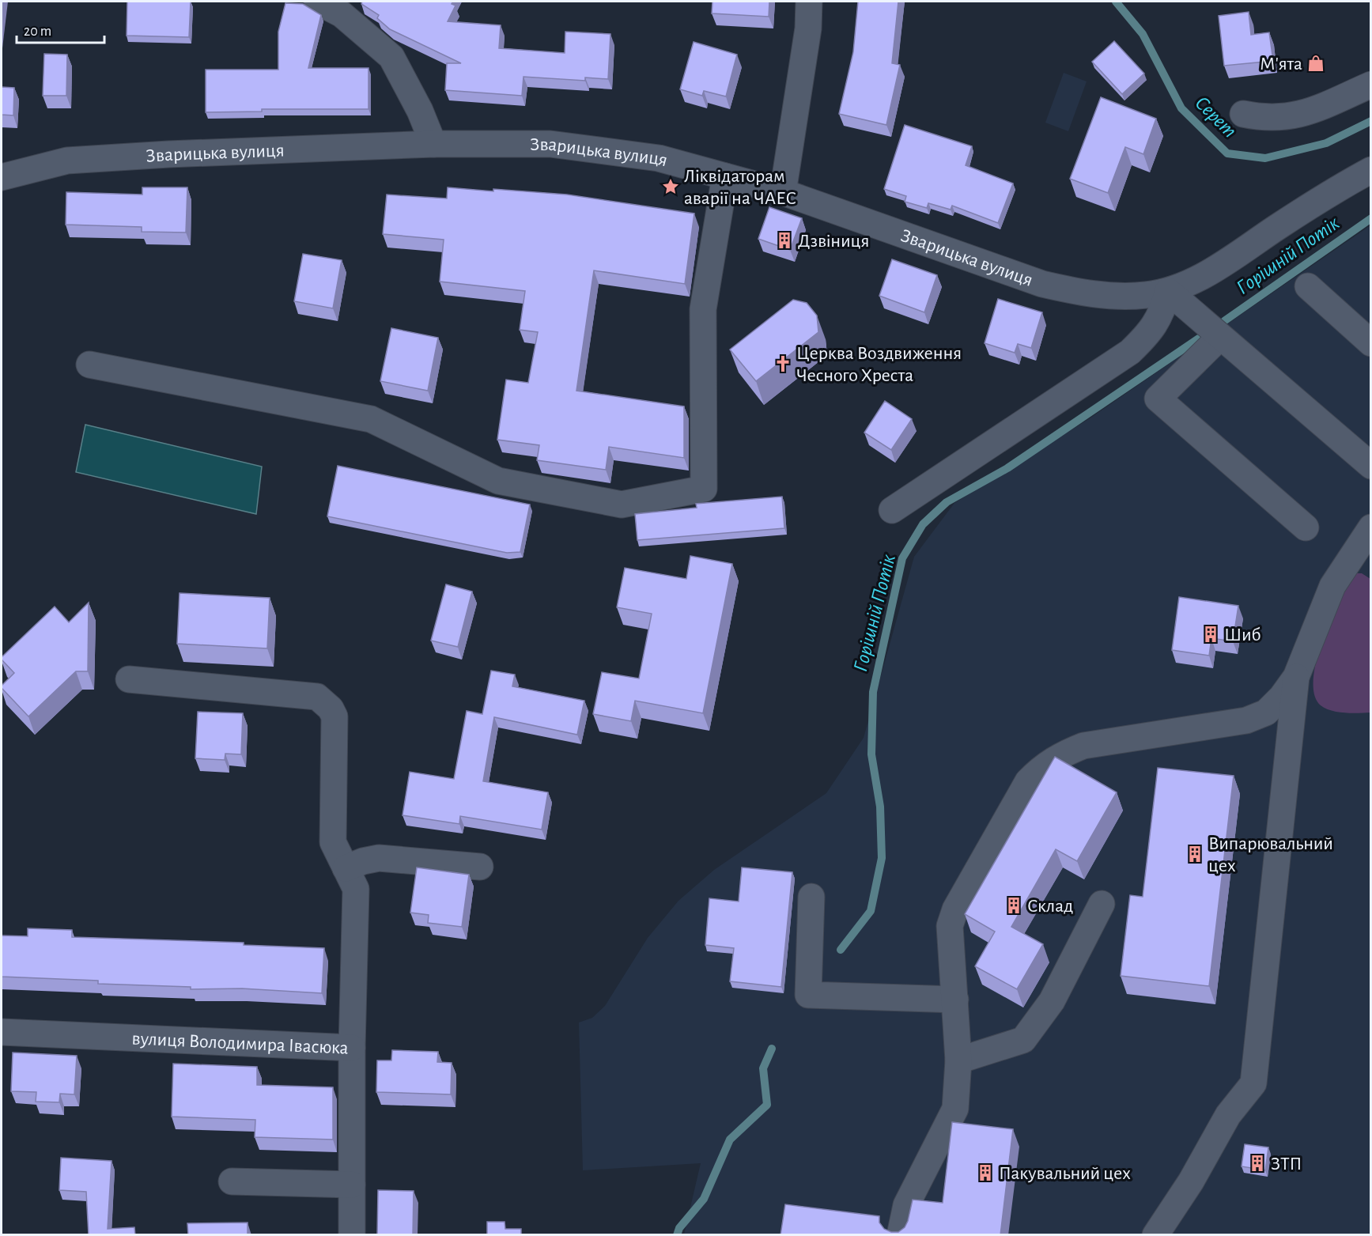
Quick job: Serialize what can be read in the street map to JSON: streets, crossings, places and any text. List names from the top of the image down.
{
  "streets": {
    "street": ["Зварицька вулиця", "вулиця Володимира Івасюка"]
  },
  "water": ["Серет", "Горішній Потік"],
  "places": {
    "shop": ["М'ята"],
    "place": ["Ліквідаторам аварії на ЧАЕС"],
    "building": [
      "Дзвіниця",
      "Шиб",
      "Випарювальний цех",
      "Склад",
      "ЗТП",
      "Пакувальний цех"
    ],
    "church": ["Церква Воздвиження Чесного Хреста"]
  },
  "scale_bar": "20 m"
}
